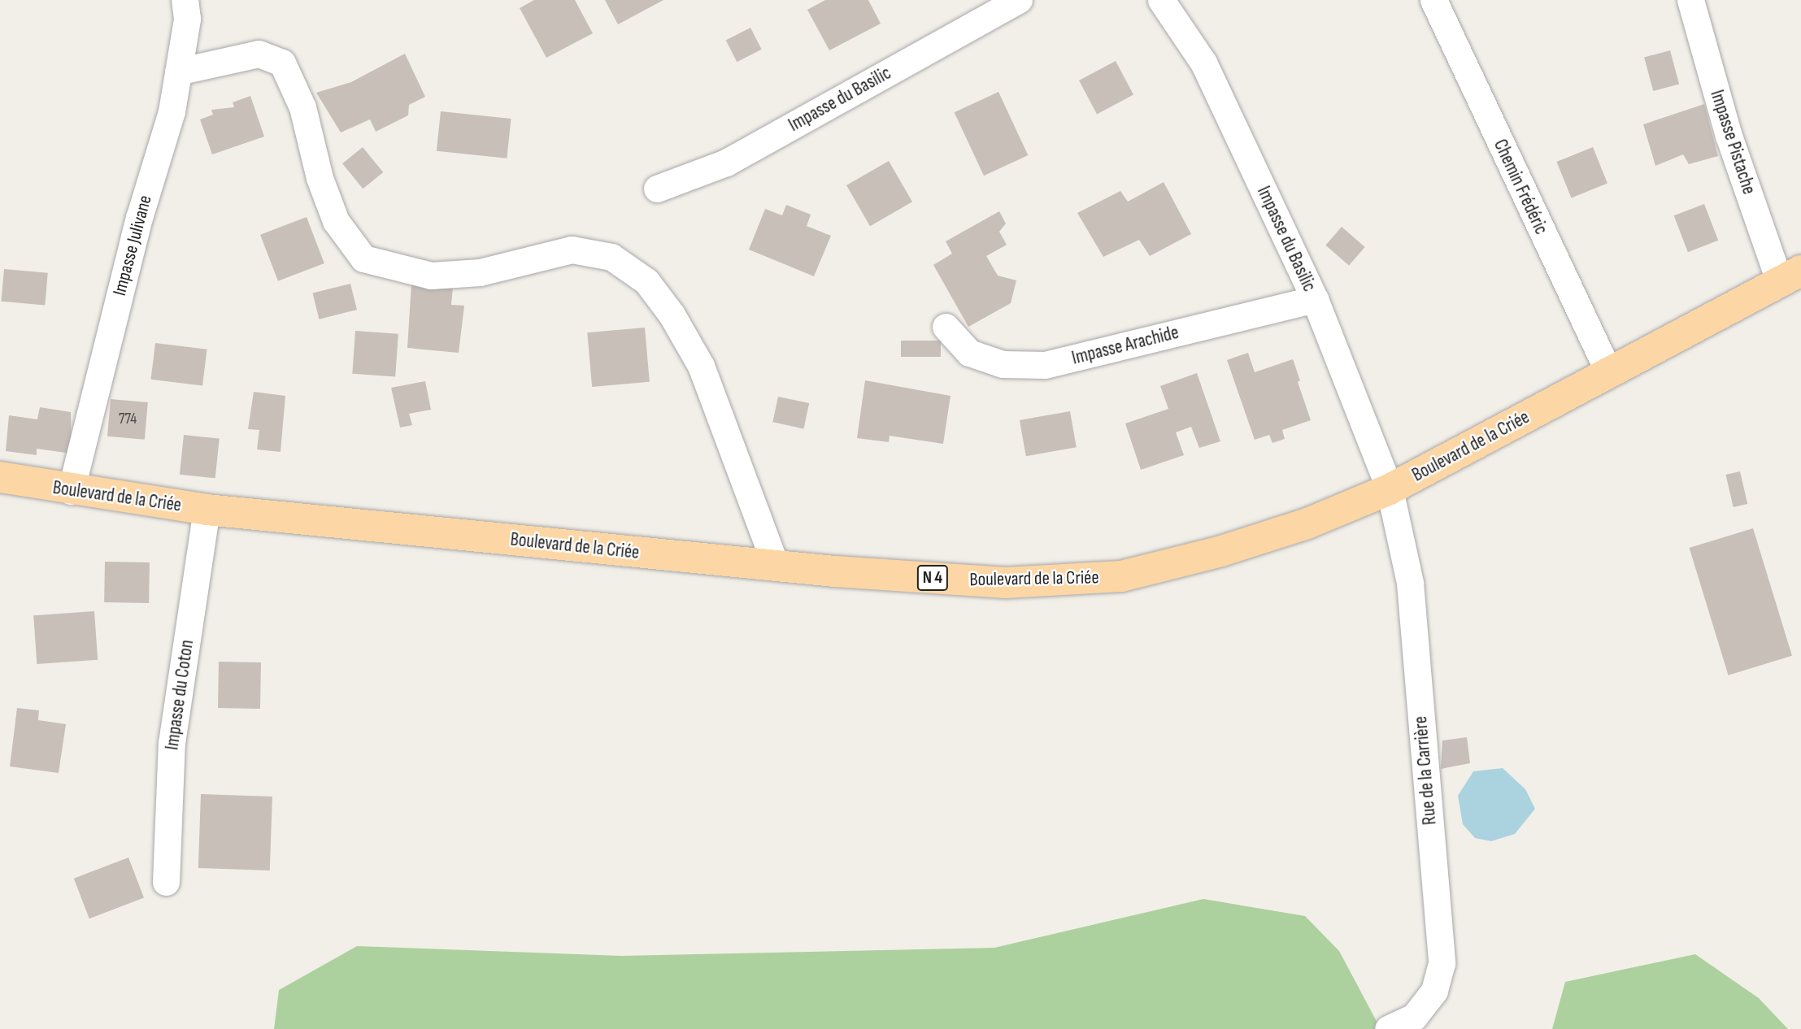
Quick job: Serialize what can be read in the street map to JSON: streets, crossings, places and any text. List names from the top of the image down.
{
  "streets": {
    "main road": ["Boulevard de la Criée", "N 4"],
    "street": [
      "Impasse du Basilic",
      "Impasse Pistache",
      "Chemin Frédéric",
      "Impasse Julivane",
      "Impasse Arachide",
      "Impasse du Coton",
      "Rue de la Carrière"
    ]
  },
  "crossings": [
    ["Impasse du Basilic", "Impasse Arachide"],
    ["Impasse du Basilic", "Boulevard de la Criée"],
    ["Impasse du Basilic", "Rue de la Carrière"],
    ["Impasse Pistache", "Boulevard de la Criée"],
    ["Chemin Frédéric", "Boulevard de la Criée"],
    ["Impasse Julivane", "Boulevard de la Criée"],
    ["Boulevard de la Criée", "Impasse du Coton"],
    ["Boulevard de la Criée", "Rue de la Carrière"]
  ],
  "house_numbers": ["774"]
}
